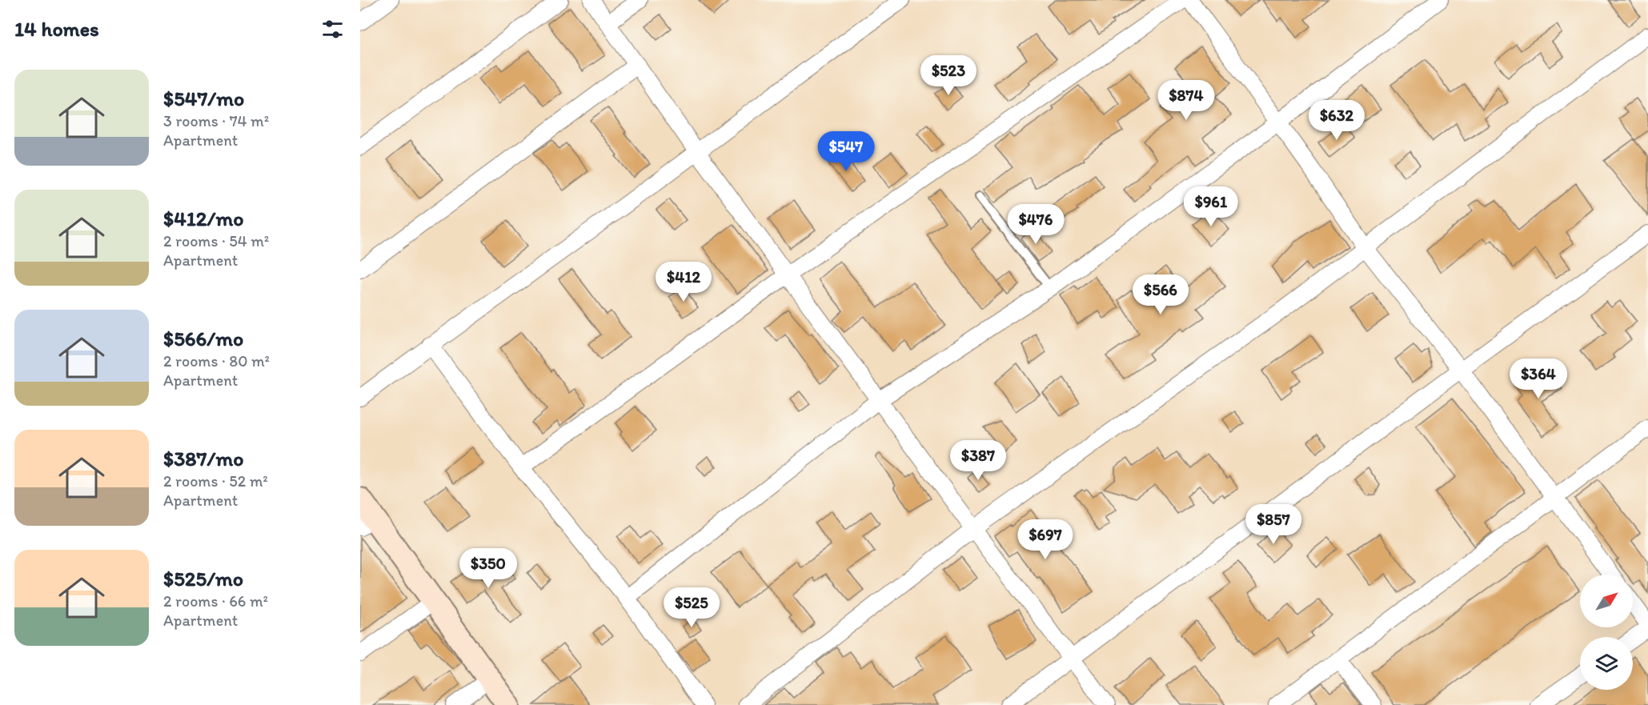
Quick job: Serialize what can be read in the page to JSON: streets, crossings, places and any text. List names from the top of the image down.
{
  "north": "top right",
  "page": {
    "heading": "14 homes",
    "price": [
      "$523",
      "$874",
      "$632",
      "$547",
      "$961",
      "$476",
      "$412",
      "$566",
      "$364",
      "$387",
      "$857",
      "$697",
      "$350",
      "$525"
    ],
    "list": [
      {
        "name": "$547/mo",
        "note": "3 rooms · 74 m² · Apartment"
      },
      {
        "name": "$412/mo",
        "note": "2 rooms · 54 m² · Apartment"
      },
      {
        "name": "$566/mo",
        "note": "2 rooms · 80 m² · Apartment"
      },
      {
        "name": "$387/mo",
        "note": "2 rooms · 52 m² · Apartment"
      },
      {
        "name": "$525/mo",
        "note": "2 rooms · 66 m² · Apartment"
      }
    ]
  }
}
